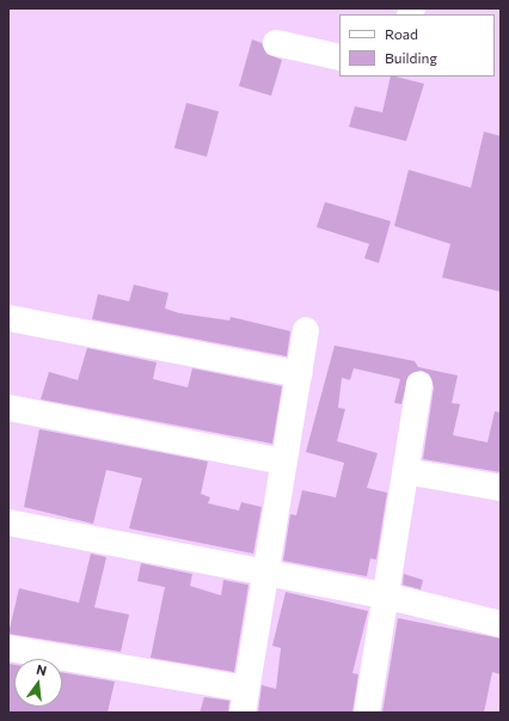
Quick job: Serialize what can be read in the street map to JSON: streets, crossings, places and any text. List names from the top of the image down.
{
  "legend": ["Road", "Building"],
  "north": "top"
}
